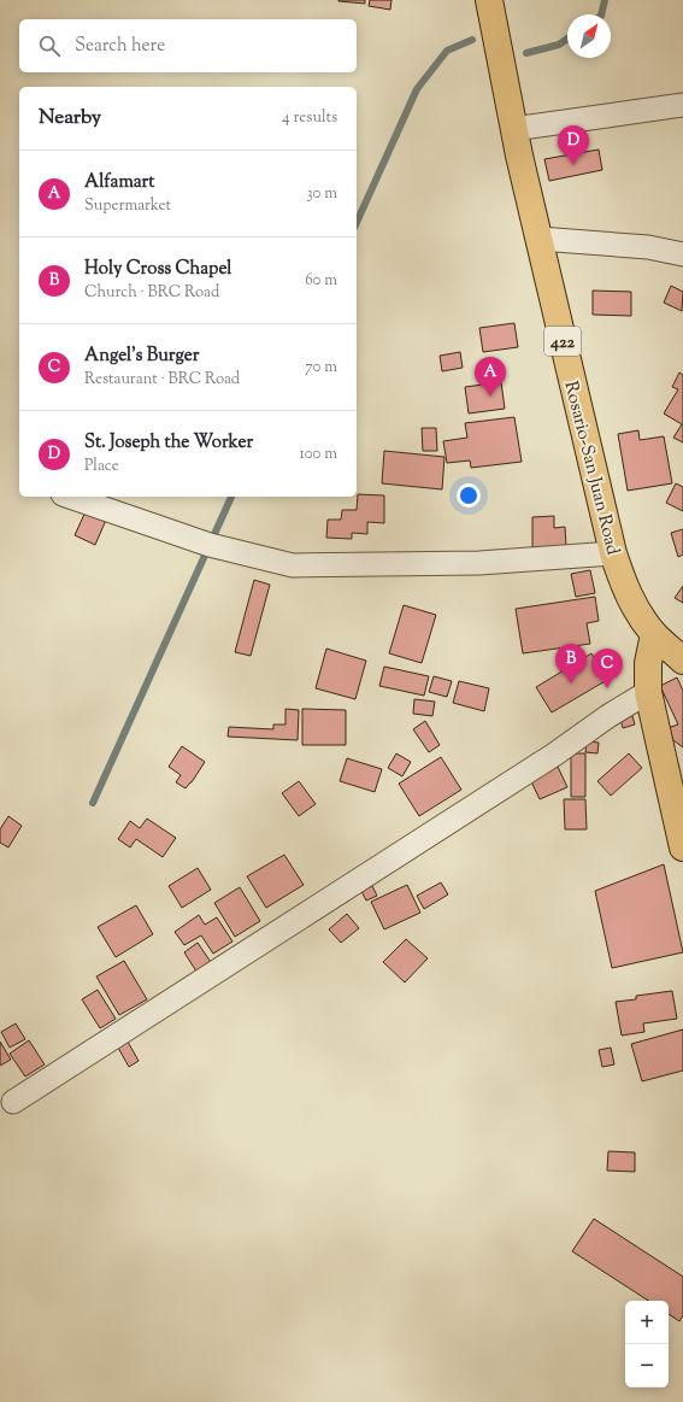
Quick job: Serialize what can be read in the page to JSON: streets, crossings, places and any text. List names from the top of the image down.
{
  "streets": {
    "main road": ["422", "Rosario-San Juan Road"]
  },
  "north": "top right",
  "page": {
    "search": "Search here",
    "heading": ["Nearby", "4 results"],
    "pins": [
      "D",
      "A",
      "B",
      "C"
    ],
    "list": [
      {
        "mark": "A",
        "name": "Alfamart",
        "note": "Supermarket",
        "value": "30 m"
      },
      {
        "mark": "B",
        "name": "Holy Cross Chapel",
        "note": "Church · BRC Road",
        "value": "60 m"
      },
      {
        "mark": "C",
        "name": "Angel's Burger",
        "note": "Restaurant · BRC Road",
        "value": "70 m"
      },
      {
        "mark": "D",
        "name": "St. Joseph the Worker",
        "note": "Place",
        "value": "100 m"
      }
    ],
    "map_buttons": ["+", "−"]
  }
}
